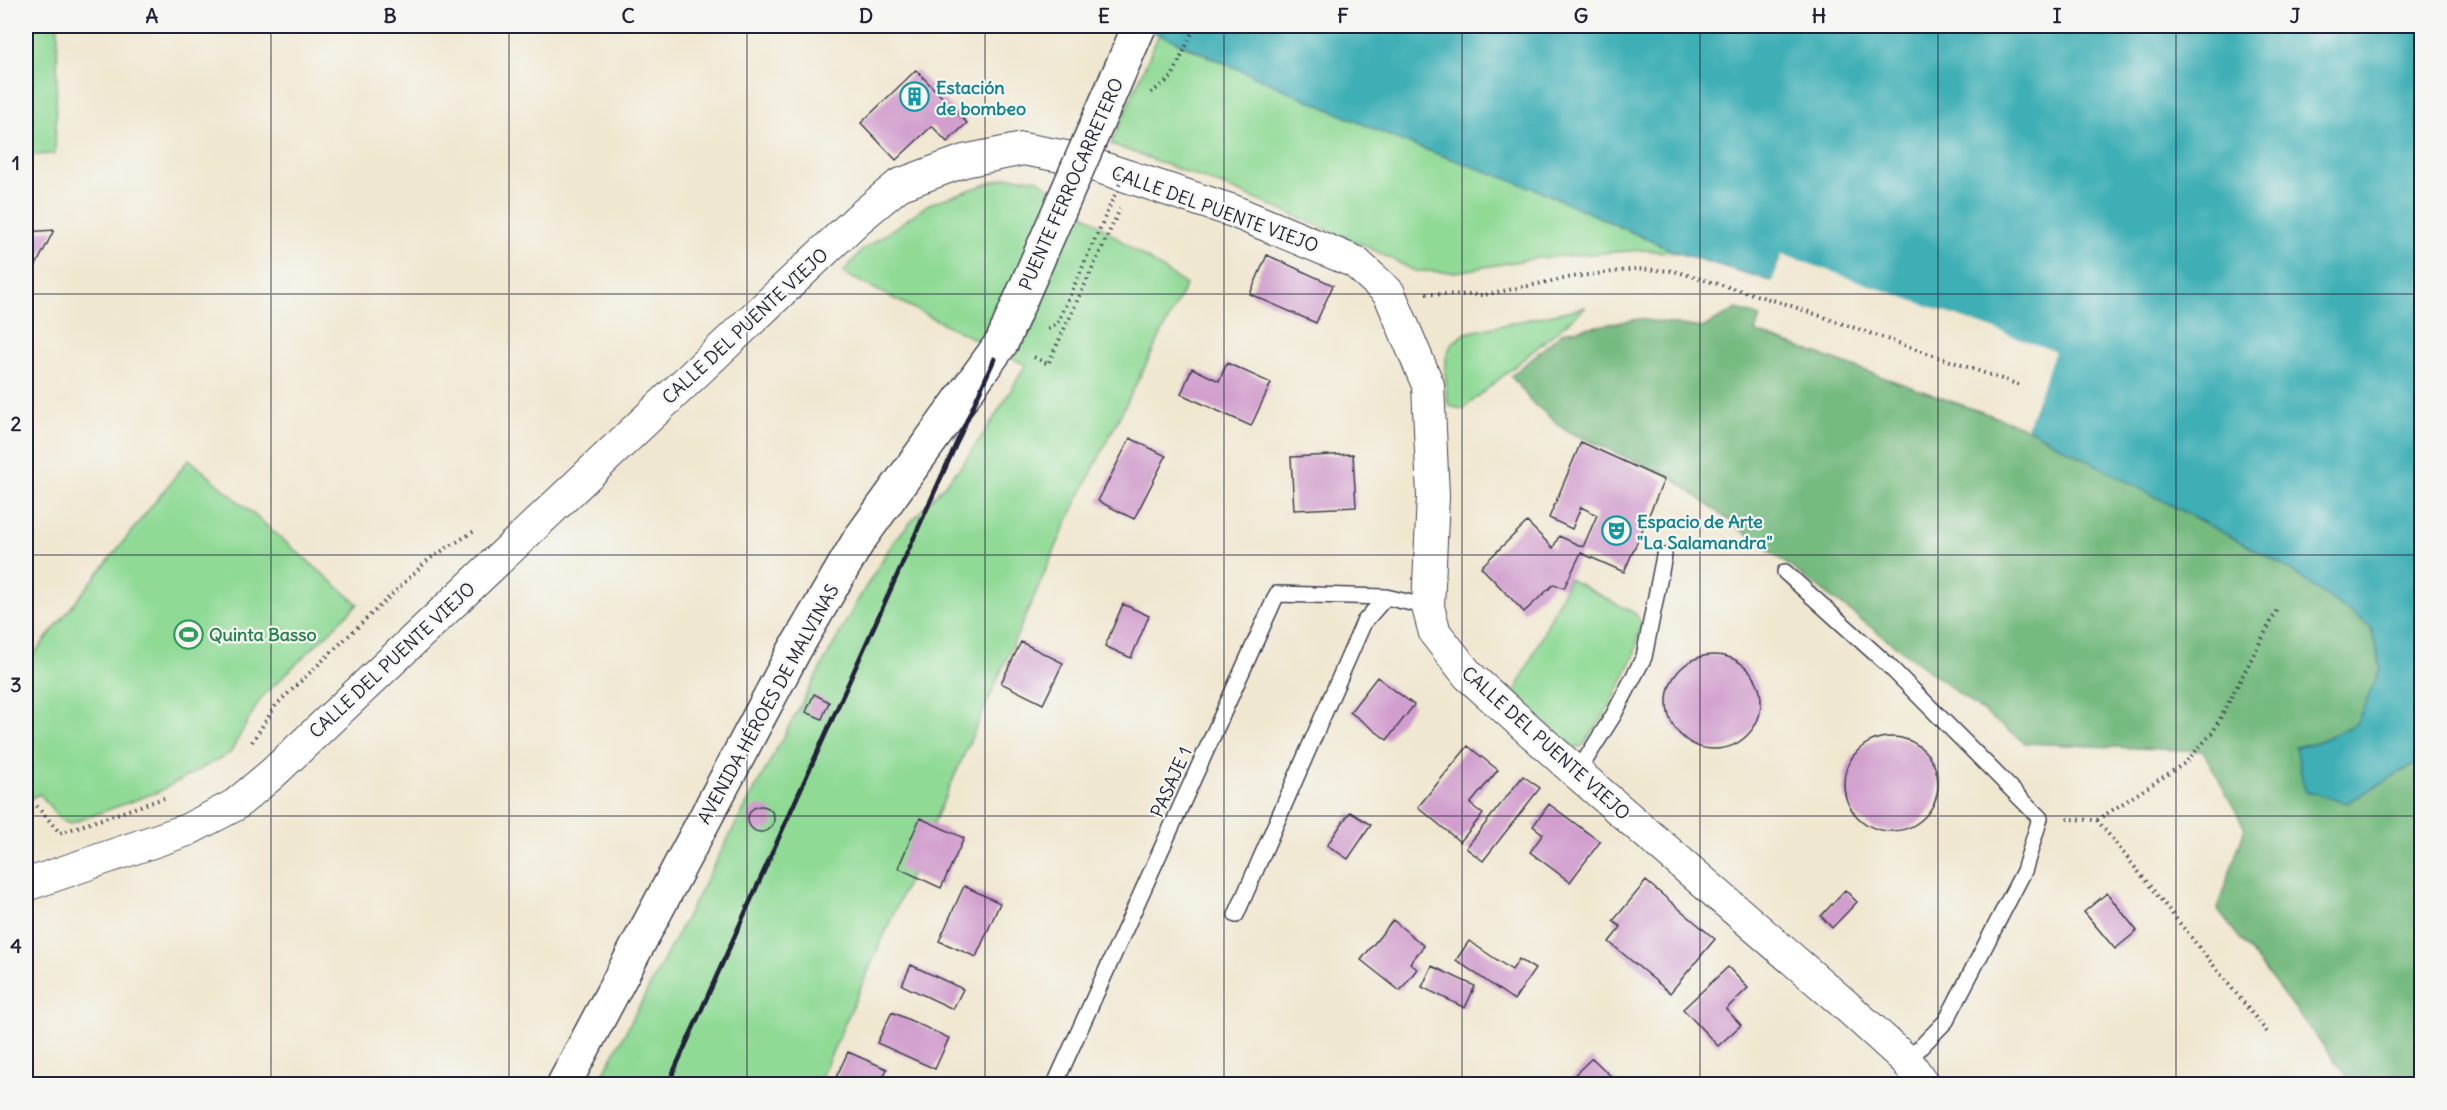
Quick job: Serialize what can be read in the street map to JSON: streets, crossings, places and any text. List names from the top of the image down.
{
  "streets": {
    "main road": ["PUENTE FERROCARRETERO", "AVENIDA HÉROES DE MALVINAS"],
    "street": ["CALLE DEL PUENTE VIEJO"],
    "lane": ["PASAJE 1"]
  },
  "crossings": [
    ["PUENTE FERROCARRETERO", "AVENIDA HÉROES DE MALVINAS"]
  ],
  "places": {
    "building": ["Estación de bombeo"],
    "theatre": ["Espacio de Arte \"La Salamandra\""],
    "sports": ["Quinta Basso"]
  },
  "grid": {
    "columns": [
      "A",
      "B",
      "C",
      "D",
      "E",
      "F",
      "G",
      "H",
      "I",
      "J"
    ],
    "rows": [
      "1",
      "2",
      "3",
      "4"
    ]
  }
}
